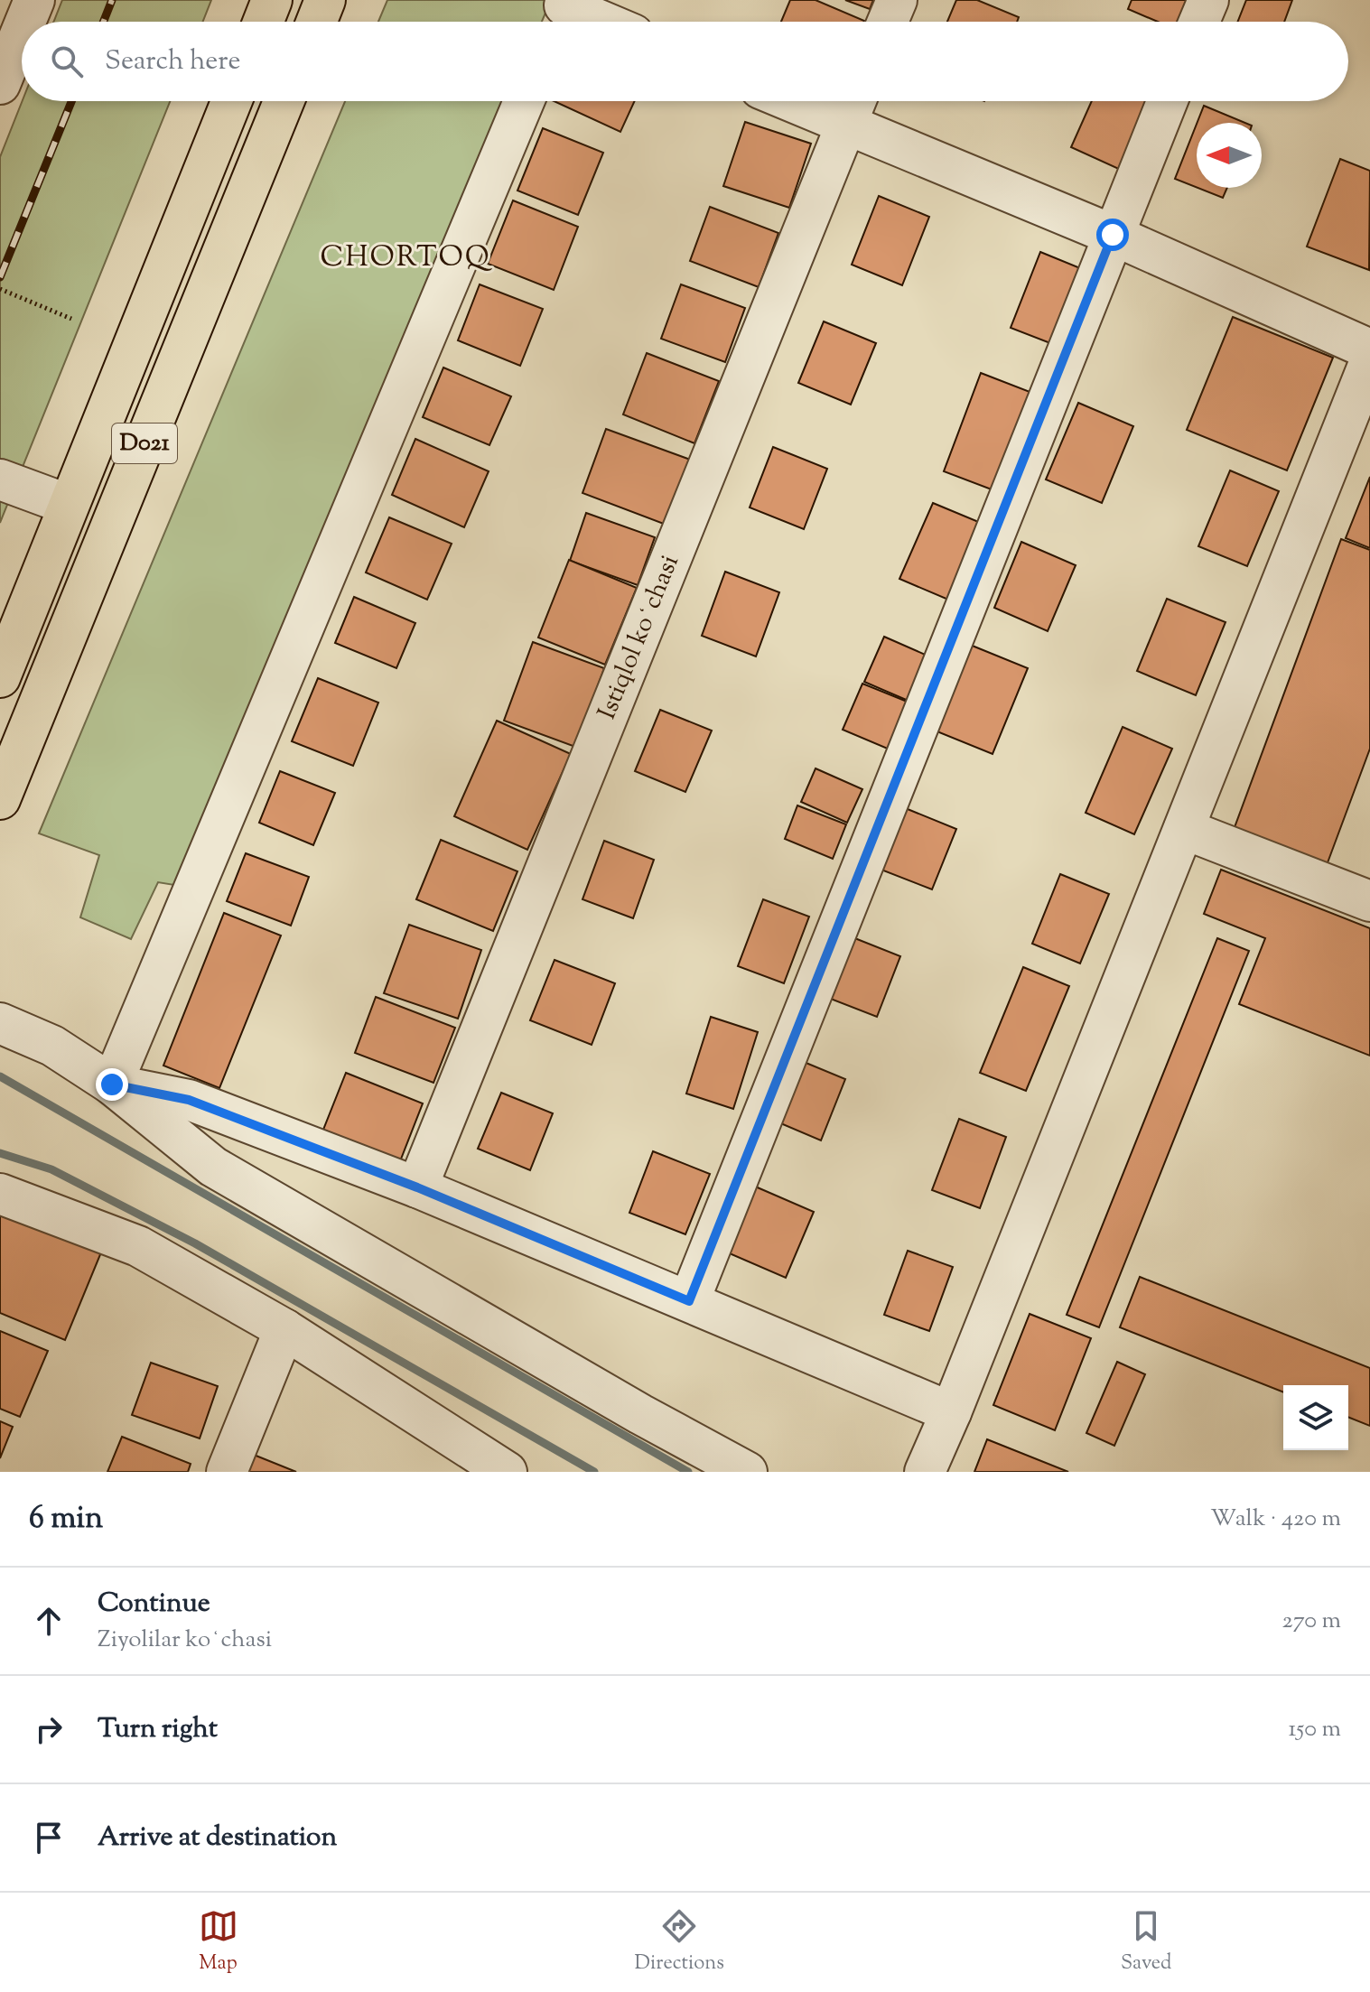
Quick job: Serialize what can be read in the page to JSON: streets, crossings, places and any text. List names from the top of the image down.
{
  "streets": {
    "highway": ["D021"],
    "street": ["Istiqlol koʻchasi"]
  },
  "districts": ["CHORTOQ"],
  "north": "left",
  "page": {
    "search": "Search here",
    "heading": ["6 min", "Walk · 420 m"],
    "list": [
      ["Continue", "Ziyolilar koʻchasi", "270 m"],
      ["Turn right", "150 m"],
      "Arrive at destination"
    ],
    "nav": ["Map", "Directions", "Saved"]
  }
}
